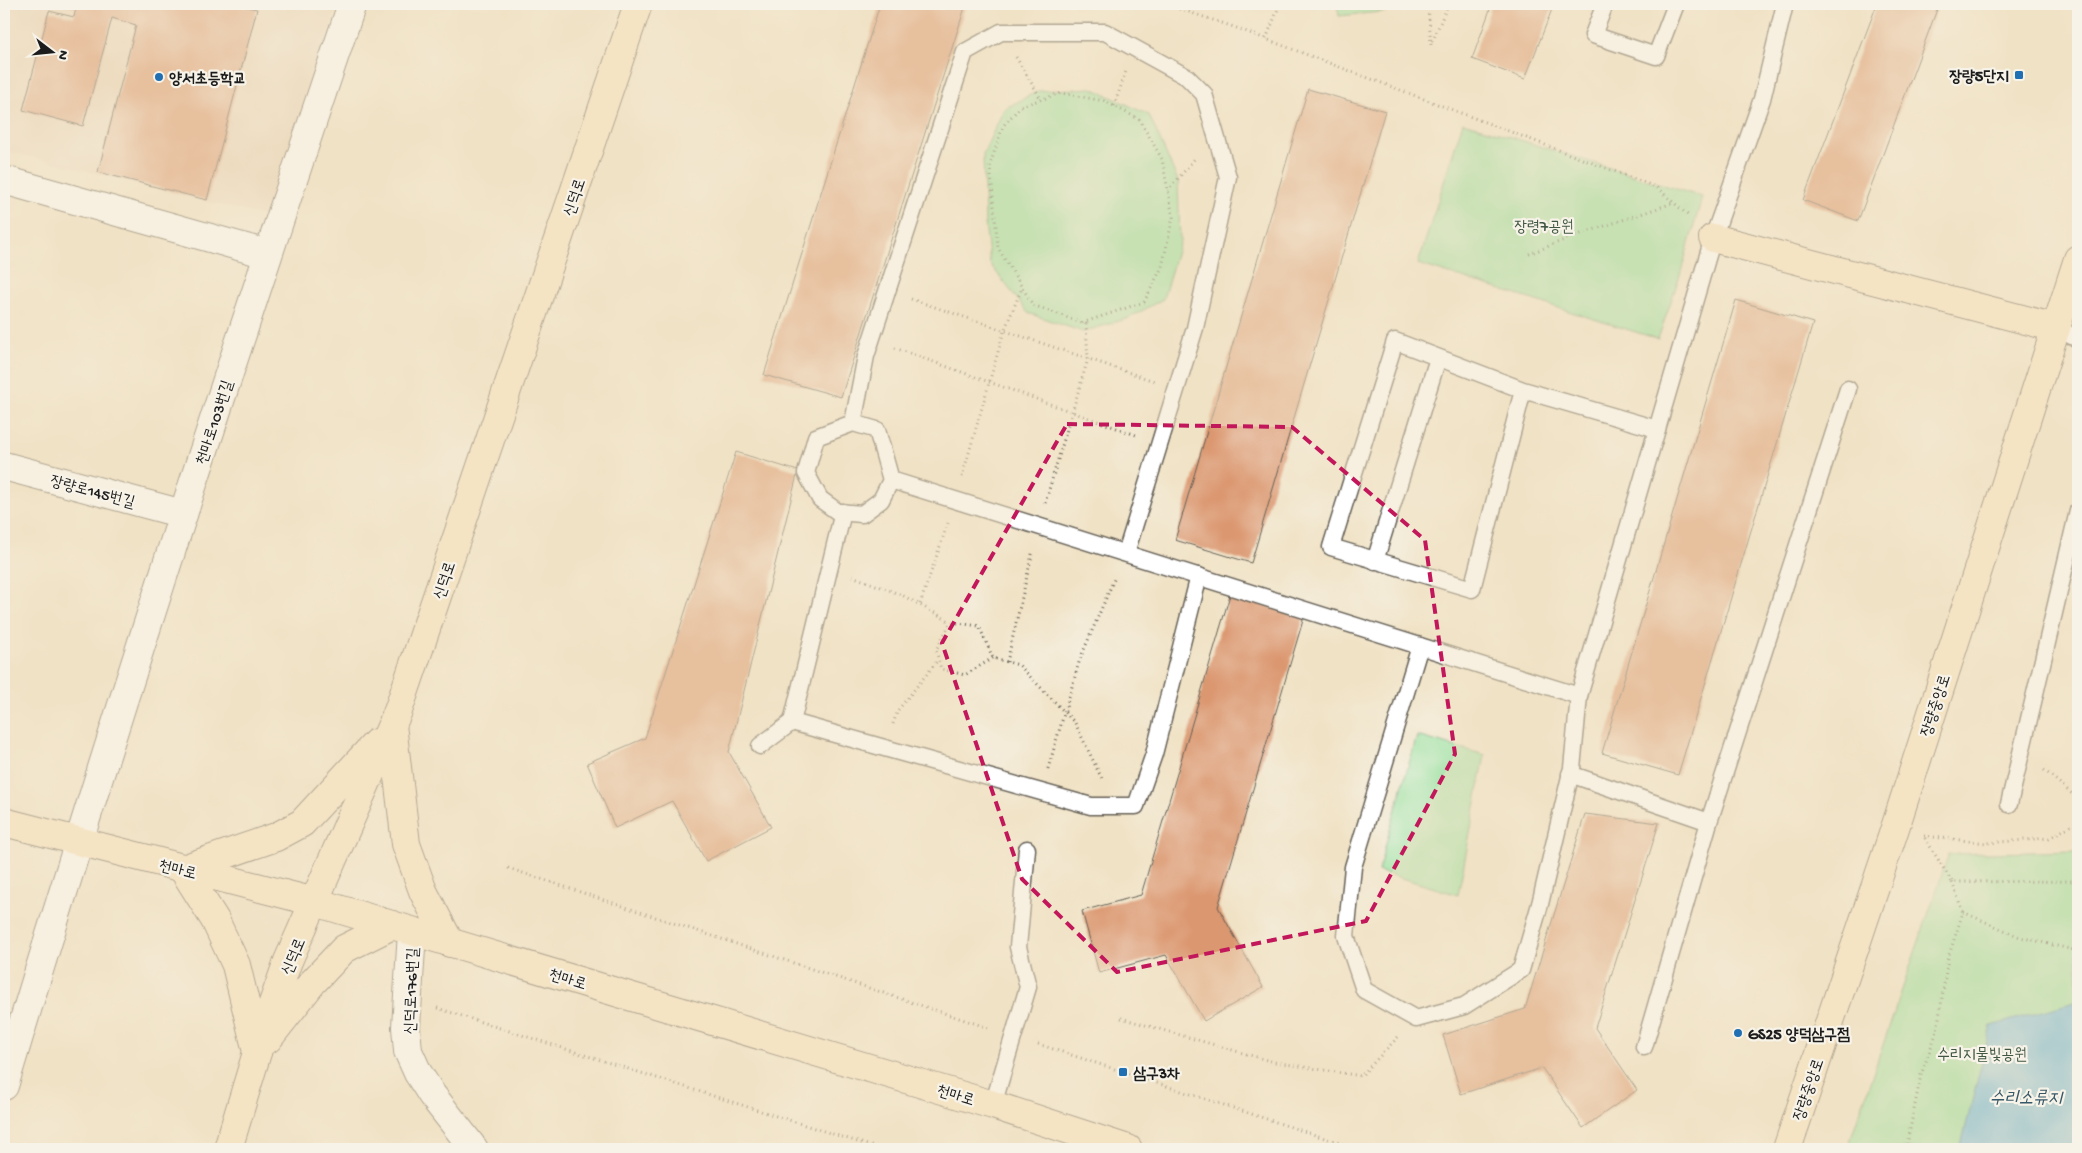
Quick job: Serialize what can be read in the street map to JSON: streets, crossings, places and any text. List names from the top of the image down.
{
  "streets": {
    "street": [
      "신덕로",
      "천마로103번길",
      "장량로145번길",
      "장량중앙로",
      "천마로",
      "신덕로176번길"
    ]
  },
  "crossings": [
    ["신덕로", "천마로"],
    ["천마로103번길", "장량로145번길"],
    ["천마로103번길", "천마로"],
    ["천마로", "신덕로176번길"]
  ],
  "water": ["수리소류지"],
  "parks": ["장령7공원", "수리지물빛공원"],
  "places": {
    "transit": ["장량5단지", "삼구3차"],
    "other": ["양서초등학교", "GS25 양덕삼구점"]
  },
  "north": "right"
}
